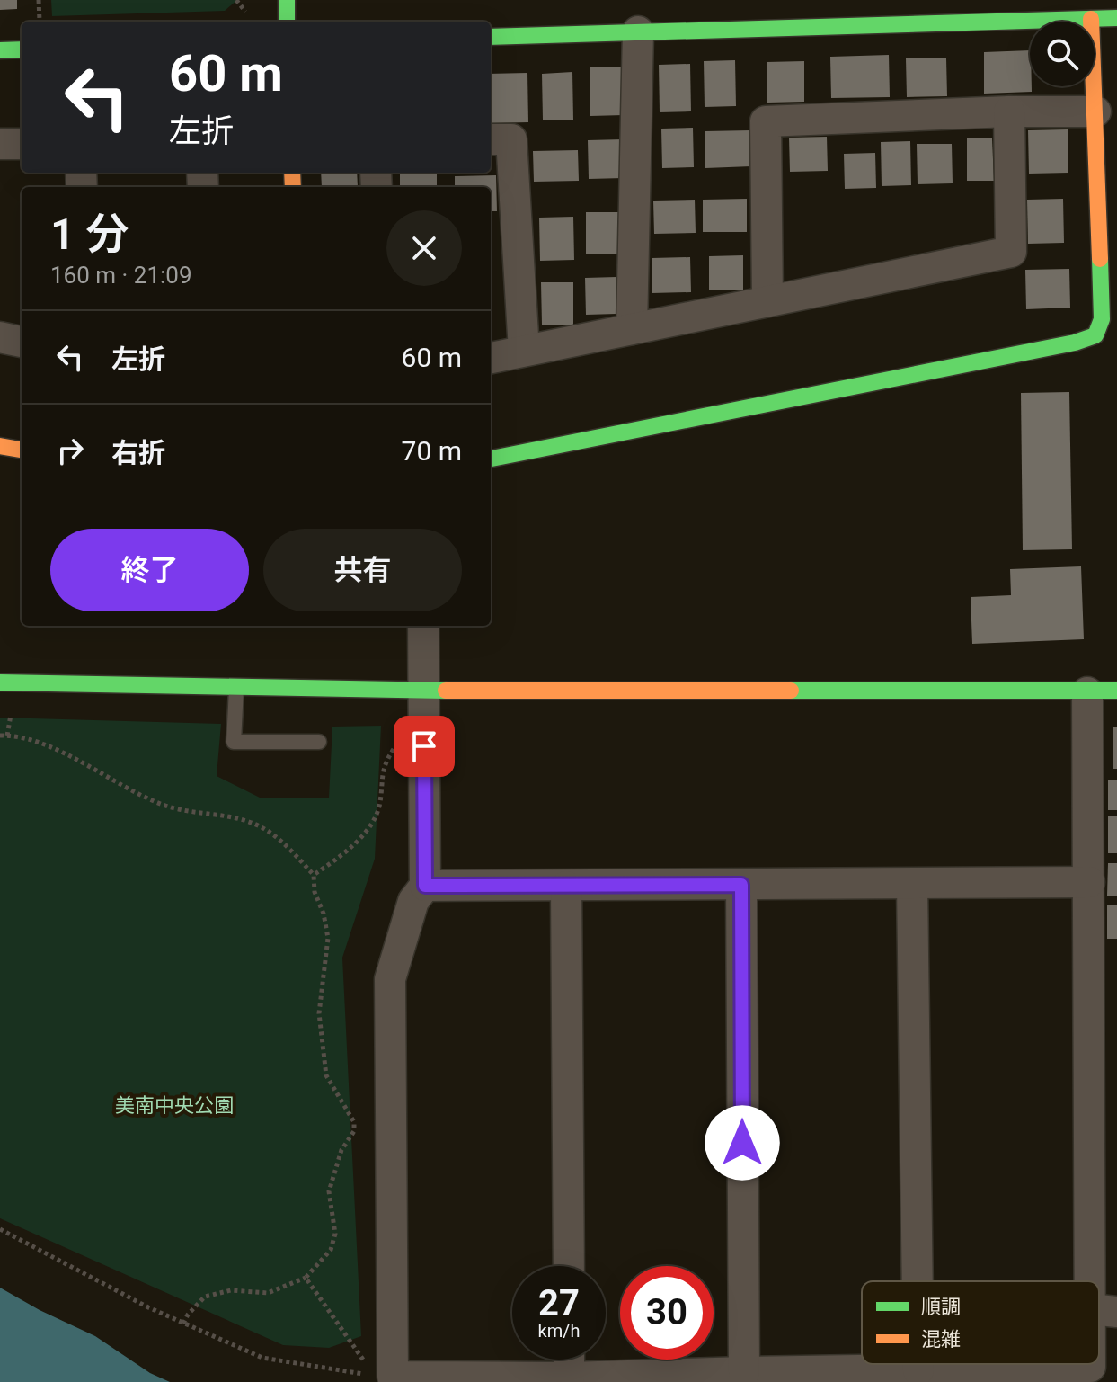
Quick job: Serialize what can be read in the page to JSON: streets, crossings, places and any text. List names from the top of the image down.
{
  "parks": ["美南中央公園"],
  "legend": ["順調", "混雑"],
  "page": {
    "turn": ["60 m", "左折"],
    "heading": ["1 分", "160 m · 21:09"],
    "list": [
      {
        "name": "左折",
        "value": "60 m"
      },
      {
        "name": "右折",
        "value": "70 m"
      }
    ],
    "buttons": ["終了", "共有"],
    "speed": "27 km/h",
    "limit": "30"
  }
}
